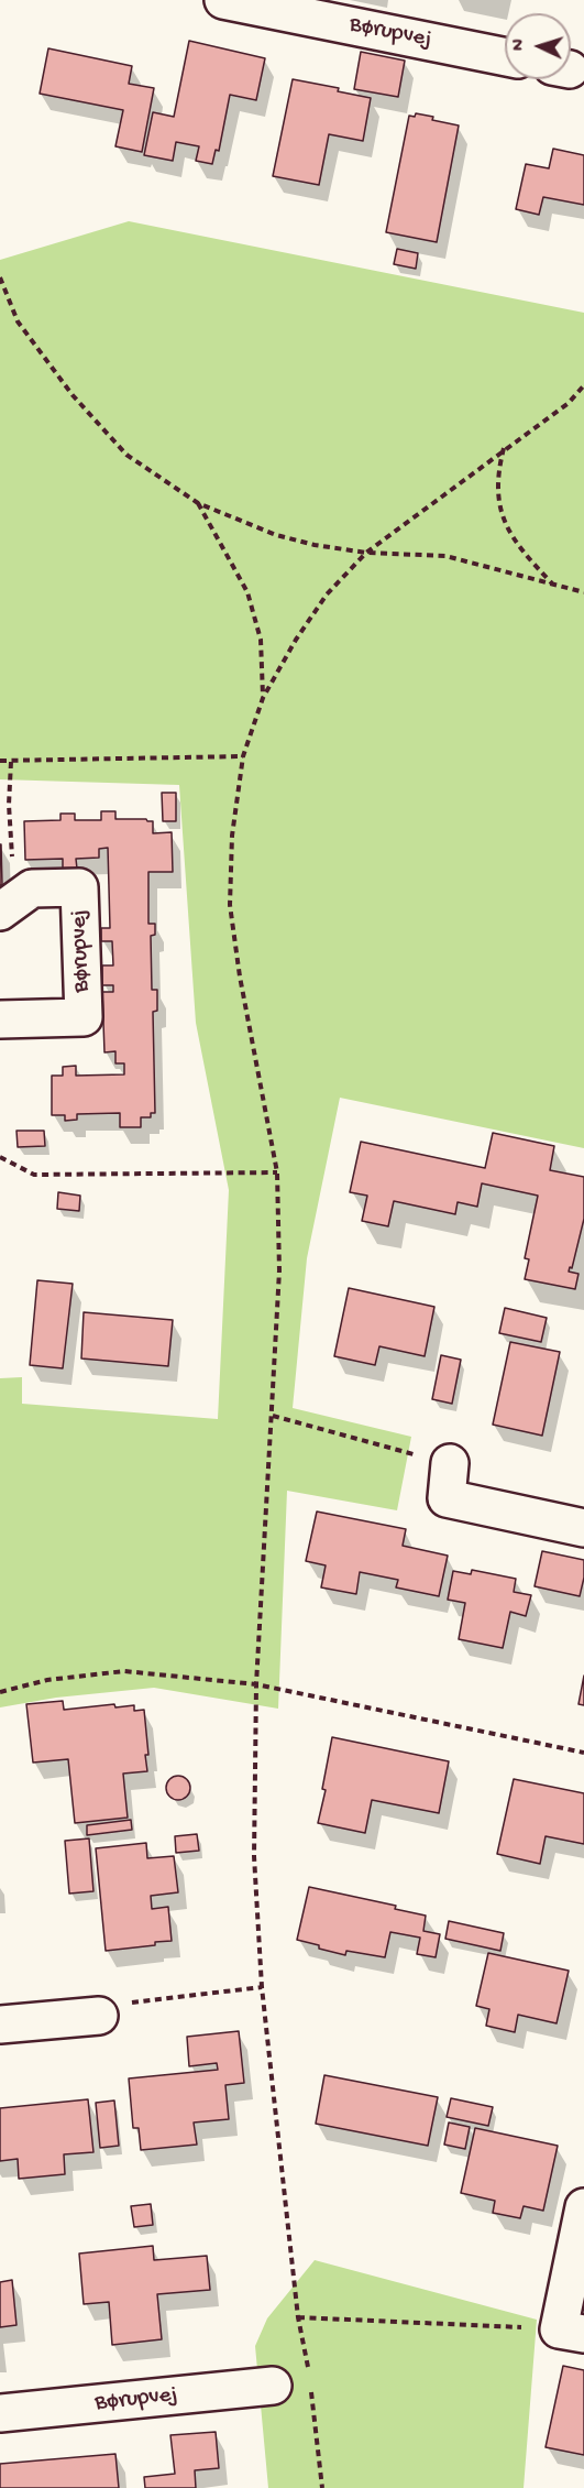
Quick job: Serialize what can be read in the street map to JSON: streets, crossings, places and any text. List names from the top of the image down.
{
  "streets": {
    "street": ["Børupvej"]
  },
  "north": "left"
}
